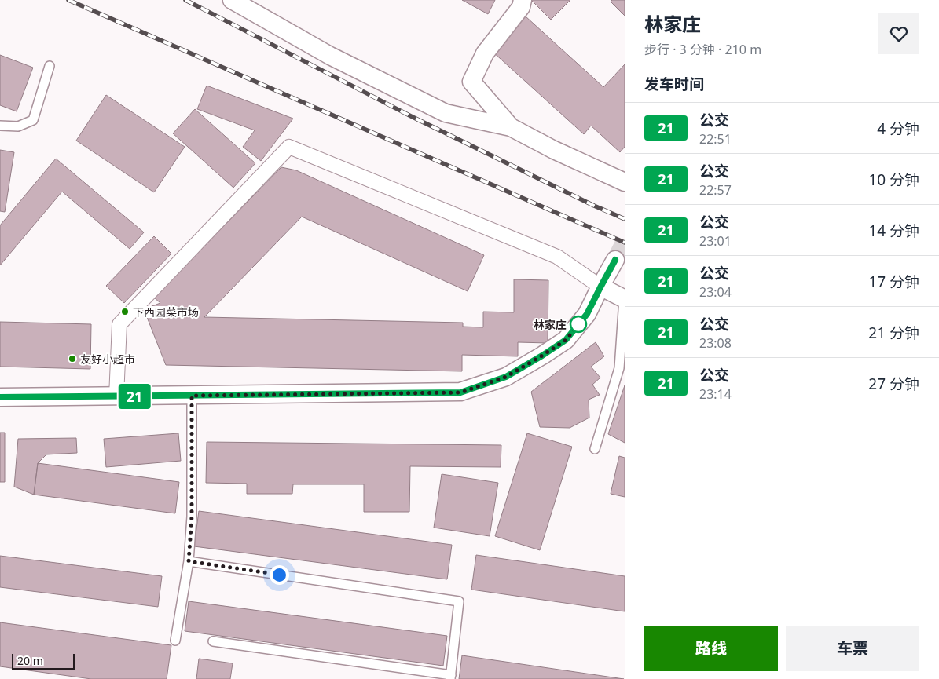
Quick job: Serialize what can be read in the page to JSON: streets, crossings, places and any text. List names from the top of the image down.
{
  "places": ["下西园菜市场", "林家庄", "友好小超市"],
  "lines": ["bus line 21"],
  "scale_bar": "20 m",
  "page": {
    "on_map": "21",
    "heading": [
      ["林家庄", "步行 · 3 分钟 · 210 m"],
      "发车时间"
    ],
    "list": [
      {
        "mark": "21",
        "name": "公交",
        "note": "22:51",
        "value": "4 分钟"
      },
      {
        "mark": "21",
        "name": "公交",
        "note": "22:57",
        "value": "10 分钟"
      },
      {
        "mark": "21",
        "name": "公交",
        "note": "23:01",
        "value": "14 分钟"
      },
      {
        "mark": "21",
        "name": "公交",
        "note": "23:04",
        "value": "17 分钟"
      },
      {
        "mark": "21",
        "name": "公交",
        "note": "23:08",
        "value": "21 分钟"
      },
      {
        "mark": "21",
        "name": "公交",
        "note": "23:14",
        "value": "27 分钟"
      }
    ],
    "buttons": ["路线", "车票"],
    "scale": "20 m"
  }
}
